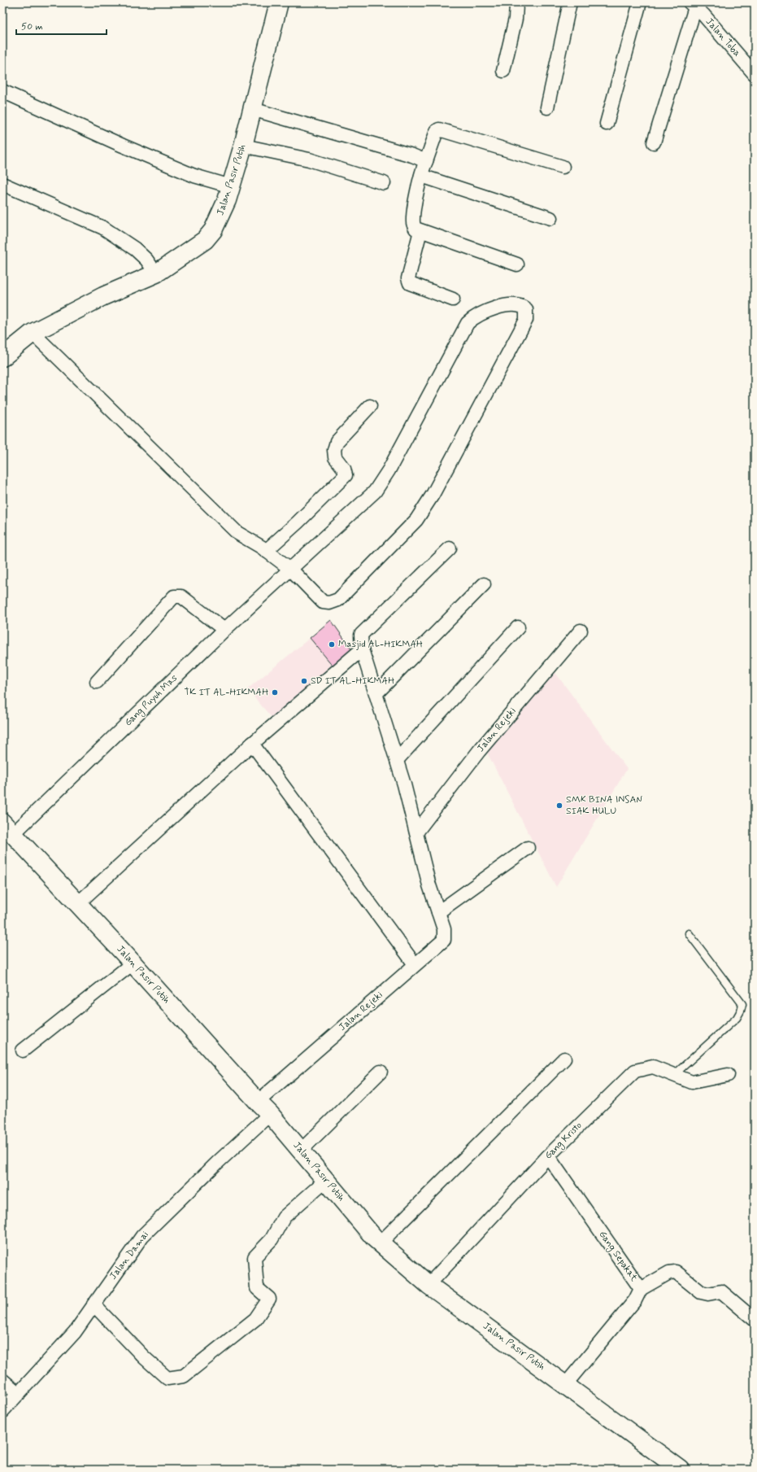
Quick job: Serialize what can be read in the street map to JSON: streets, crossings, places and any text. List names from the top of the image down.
{
  "streets": {
    "highway": ["Jalan Pasir Putih"],
    "street": [
      "Jalan Toba",
      "Gang Puyuh Mas",
      "Jalan Rejeki",
      "Gang Kristo",
      "Jalan Damai",
      "Gang Sepakat"
    ]
  },
  "crossings": [
    ["Jalan Pasir Putih", "Gang Puyuh Mas"],
    ["Jalan Pasir Putih", "Jalan Rejeki"],
    ["Jalan Pasir Putih", "Gang Kristo"],
    ["Jalan Pasir Putih", "Jalan Damai"],
    ["Jalan Pasir Putih", "Gang Sepakat"],
    ["Gang Kristo", "Gang Sepakat"]
  ],
  "places": [
    "Masjid AL-HIKMAH",
    "SD IT AL-HIKMAH",
    "TK IT AL-HIKMAH",
    "SMK BINA INSAN SIAK HULU"
  ],
  "scale_bar": "50 m"
}
